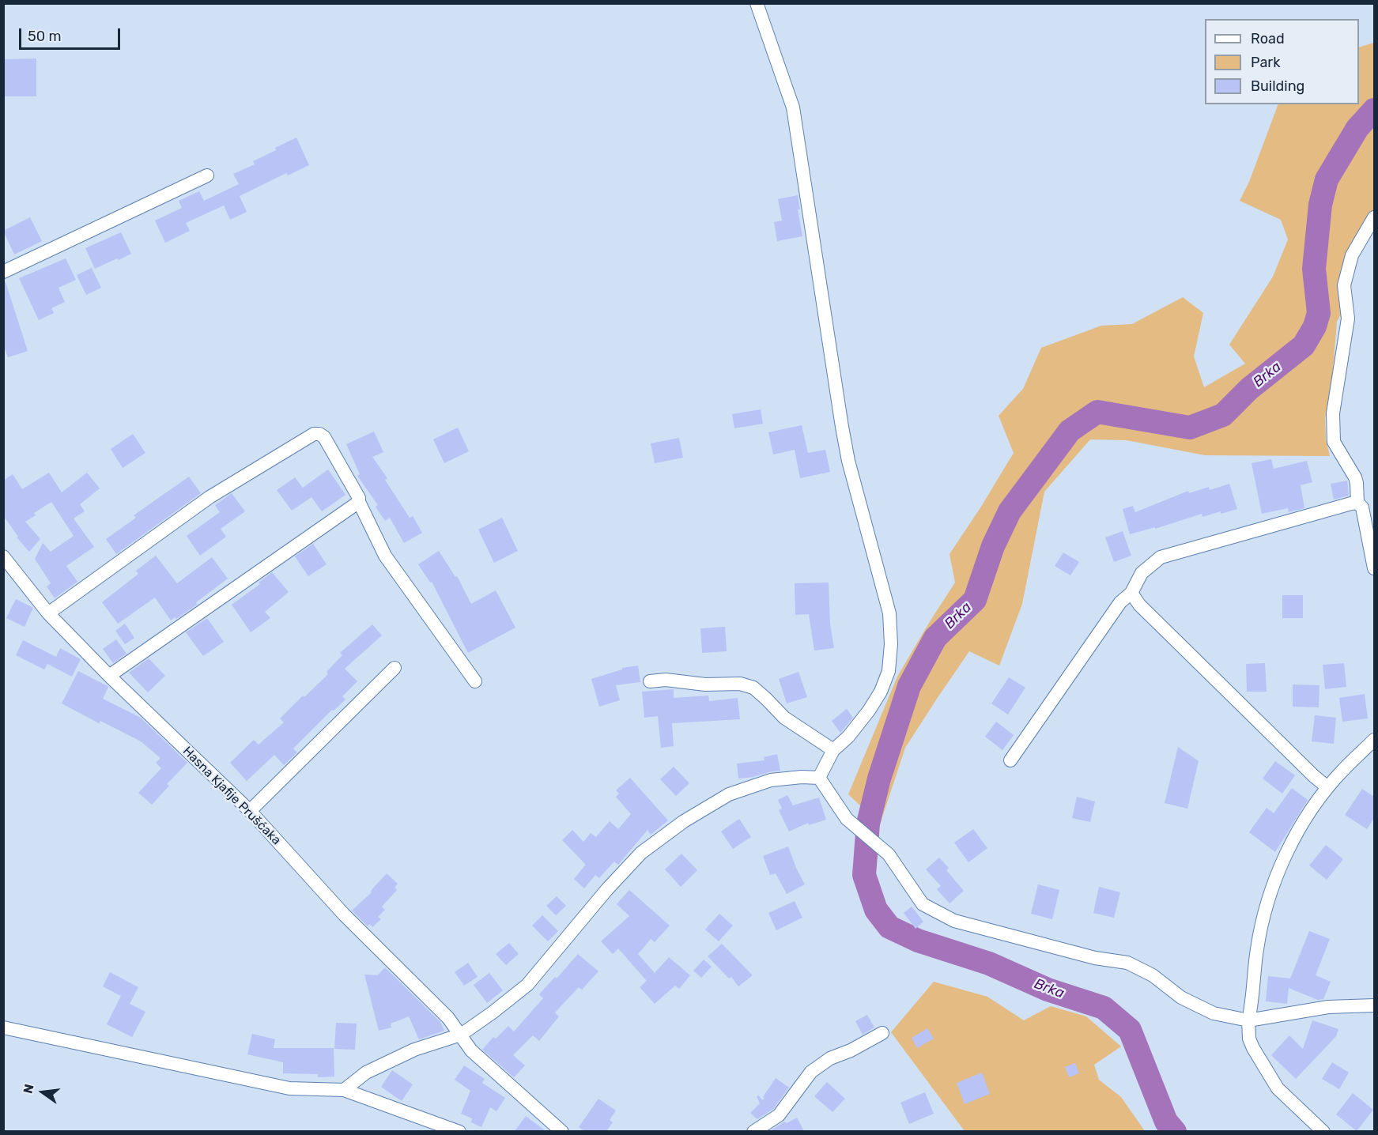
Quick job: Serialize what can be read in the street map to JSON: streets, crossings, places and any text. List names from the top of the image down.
{
  "streets": {
    "street": ["Hasna Kjafije Prušćaka"]
  },
  "water": ["Brka"],
  "legend": ["Road", "Park", "Building"],
  "scale_bar": "50 m",
  "north": "left"
}
